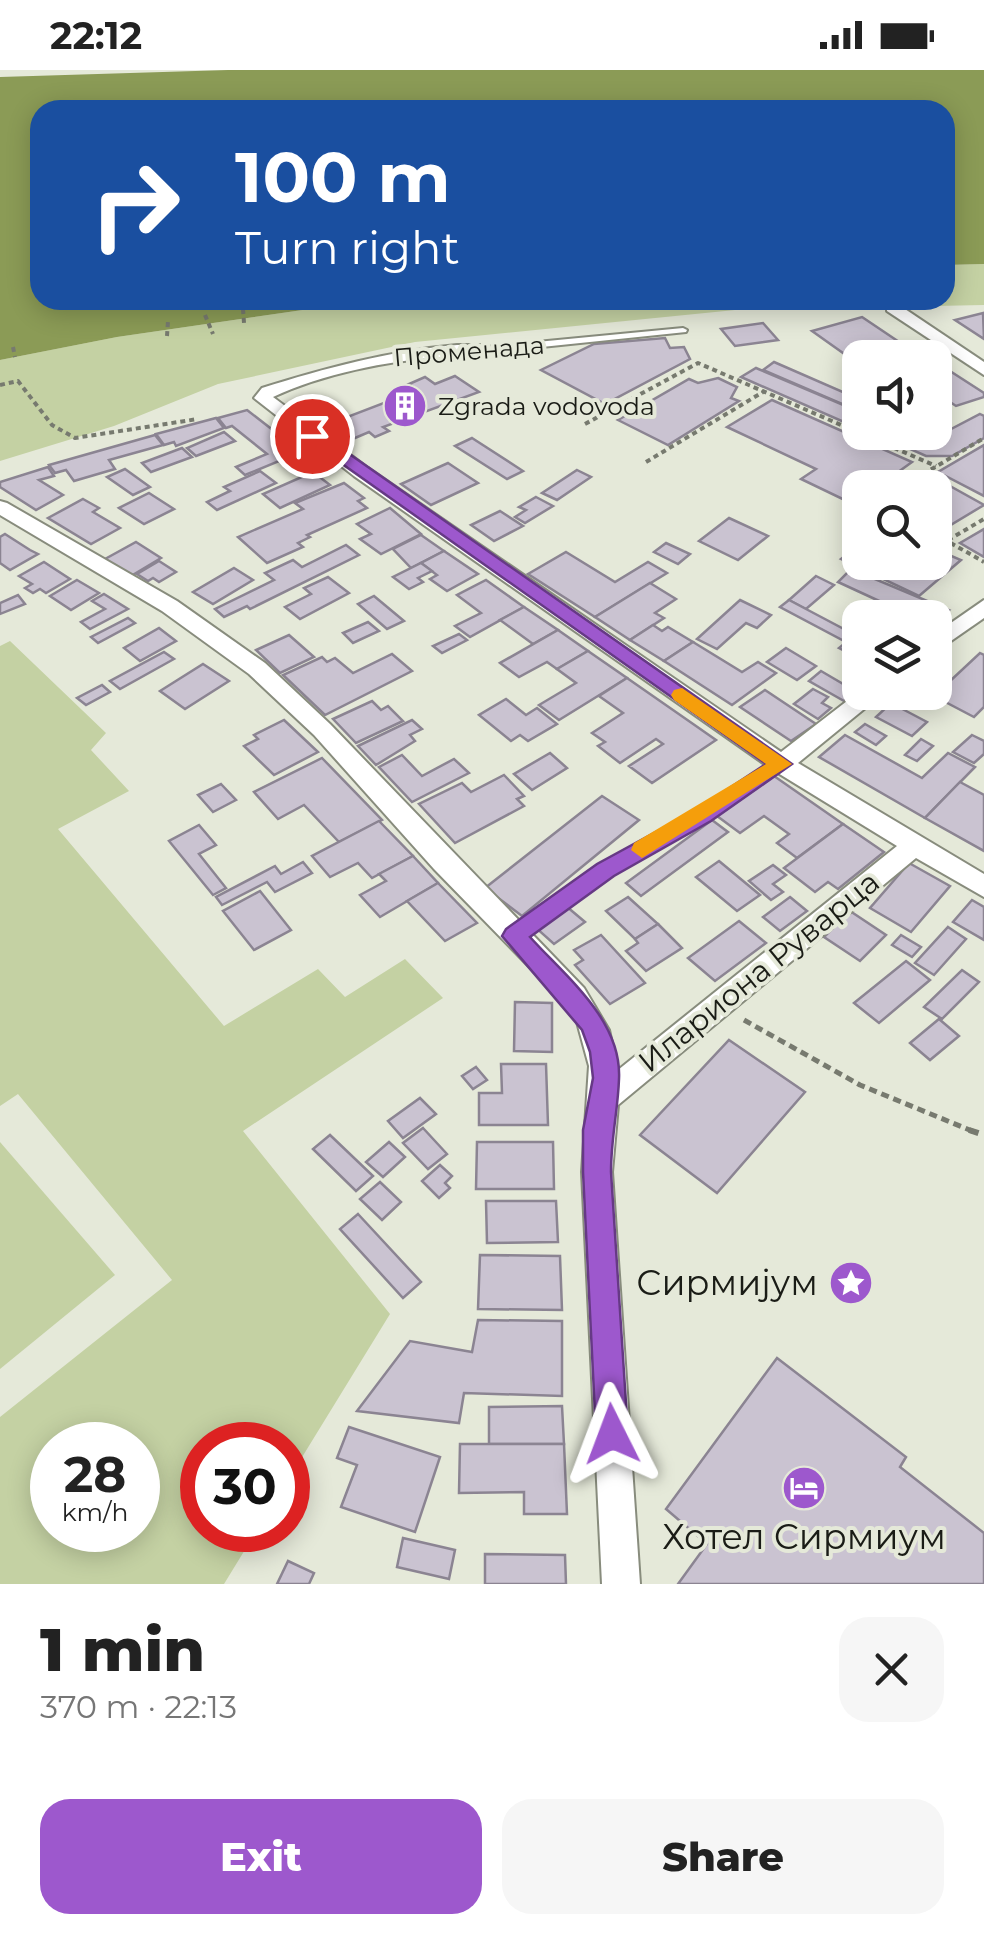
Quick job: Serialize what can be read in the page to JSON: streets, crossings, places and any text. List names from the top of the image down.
{
  "streets": {
    "street": ["Променада", "Илариона Руварца"]
  },
  "places": {
    "building": ["Zgrada vodovoda"],
    "place": ["Сирмијум"],
    "hotel": ["Хотел Сирмиум"]
  },
  "page": {
    "status": "22:12",
    "turn": ["100 m", "Turn right"],
    "speed": "28 km/h",
    "limit": "30",
    "heading": ["1 min", "370 m · 22:13"],
    "buttons": ["Exit", "Share"]
  }
}
